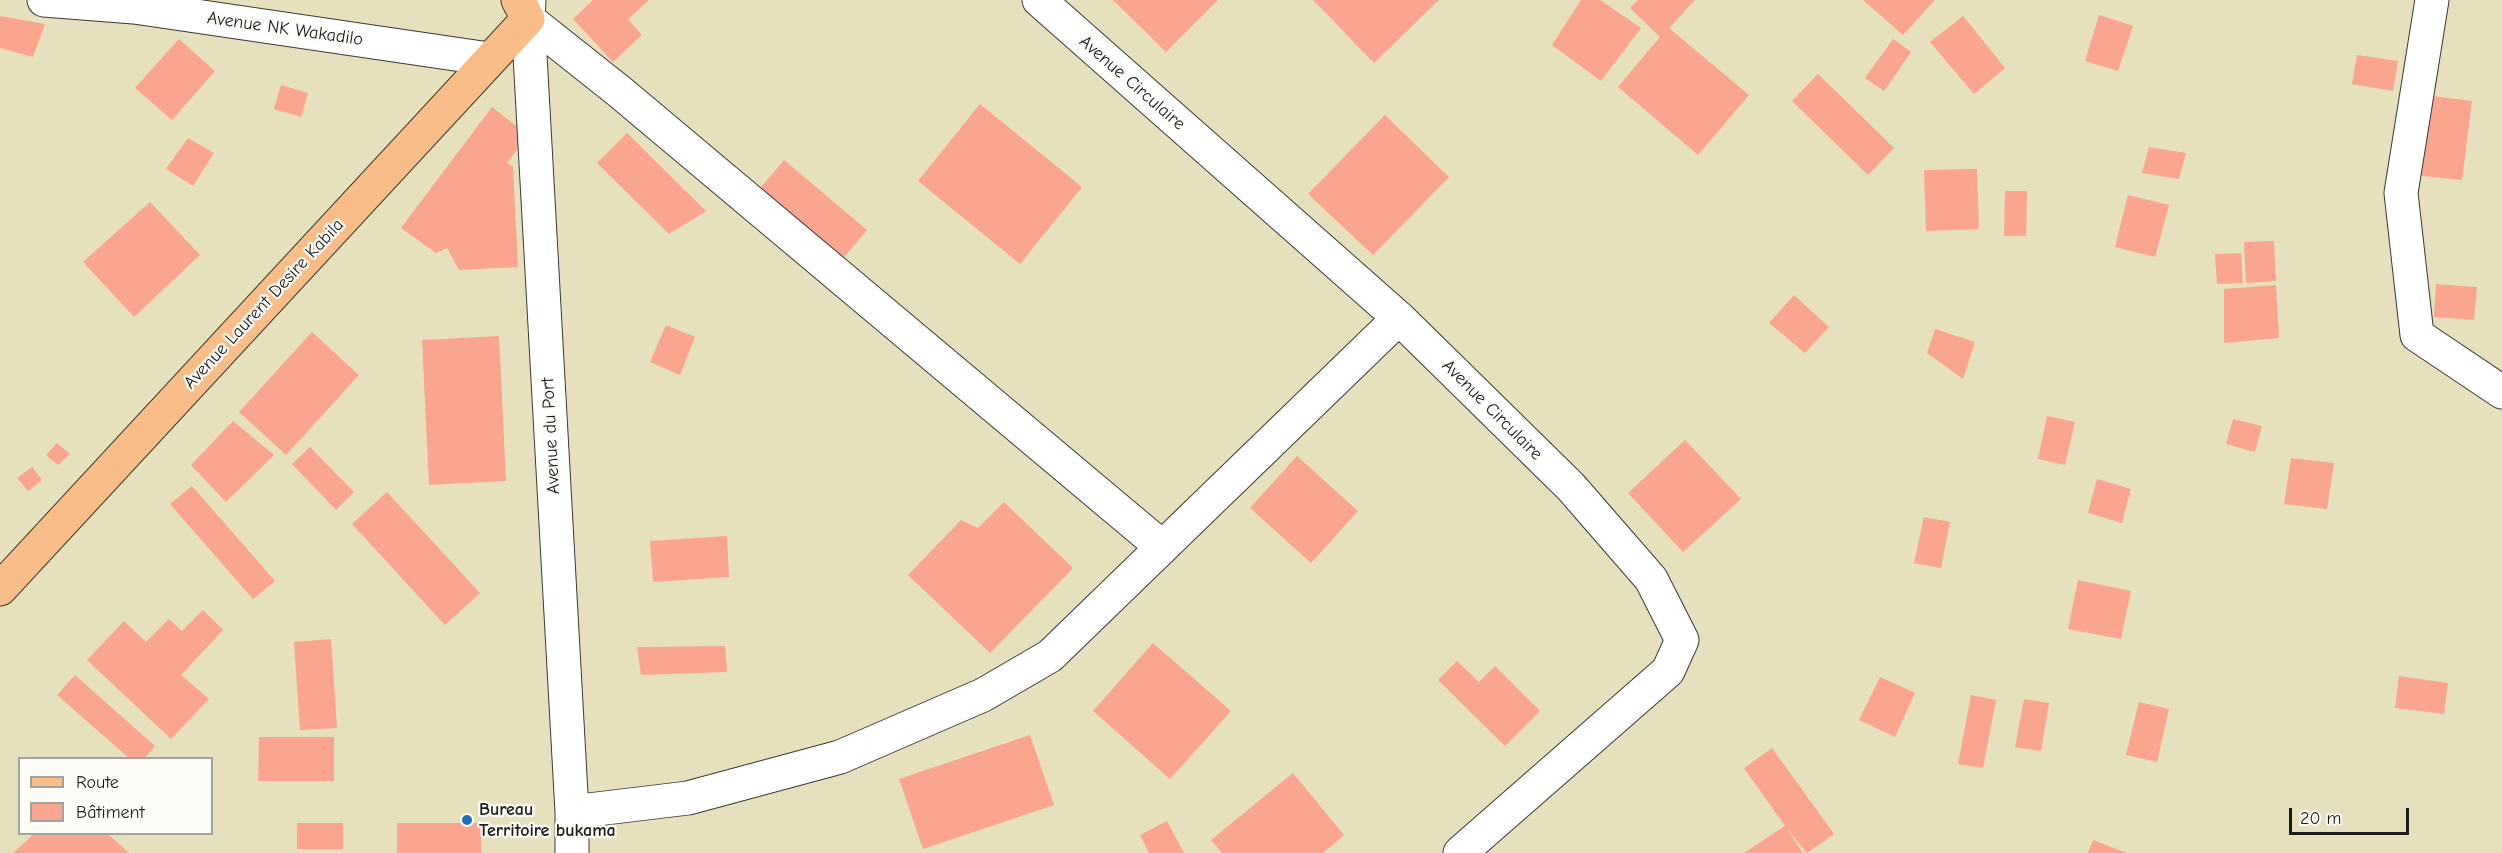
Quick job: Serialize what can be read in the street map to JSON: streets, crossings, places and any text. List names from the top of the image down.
{
  "streets": {
    "main road": ["Avenue Laurent Desire Kabila"],
    "street": ["Avenue NK Wakadilo", "Avenue Circulaire", "Avenue du Port"]
  },
  "crossings": [
    ["Avenue NK Wakadilo", "Avenue Laurent Desire Kabila"],
    ["Avenue Laurent Desire Kabila", "Avenue du Port"]
  ],
  "places": ["Bureau Territoire bukama"],
  "legend": ["Route", "Bâtiment"],
  "scale_bar": "20 m"
}
